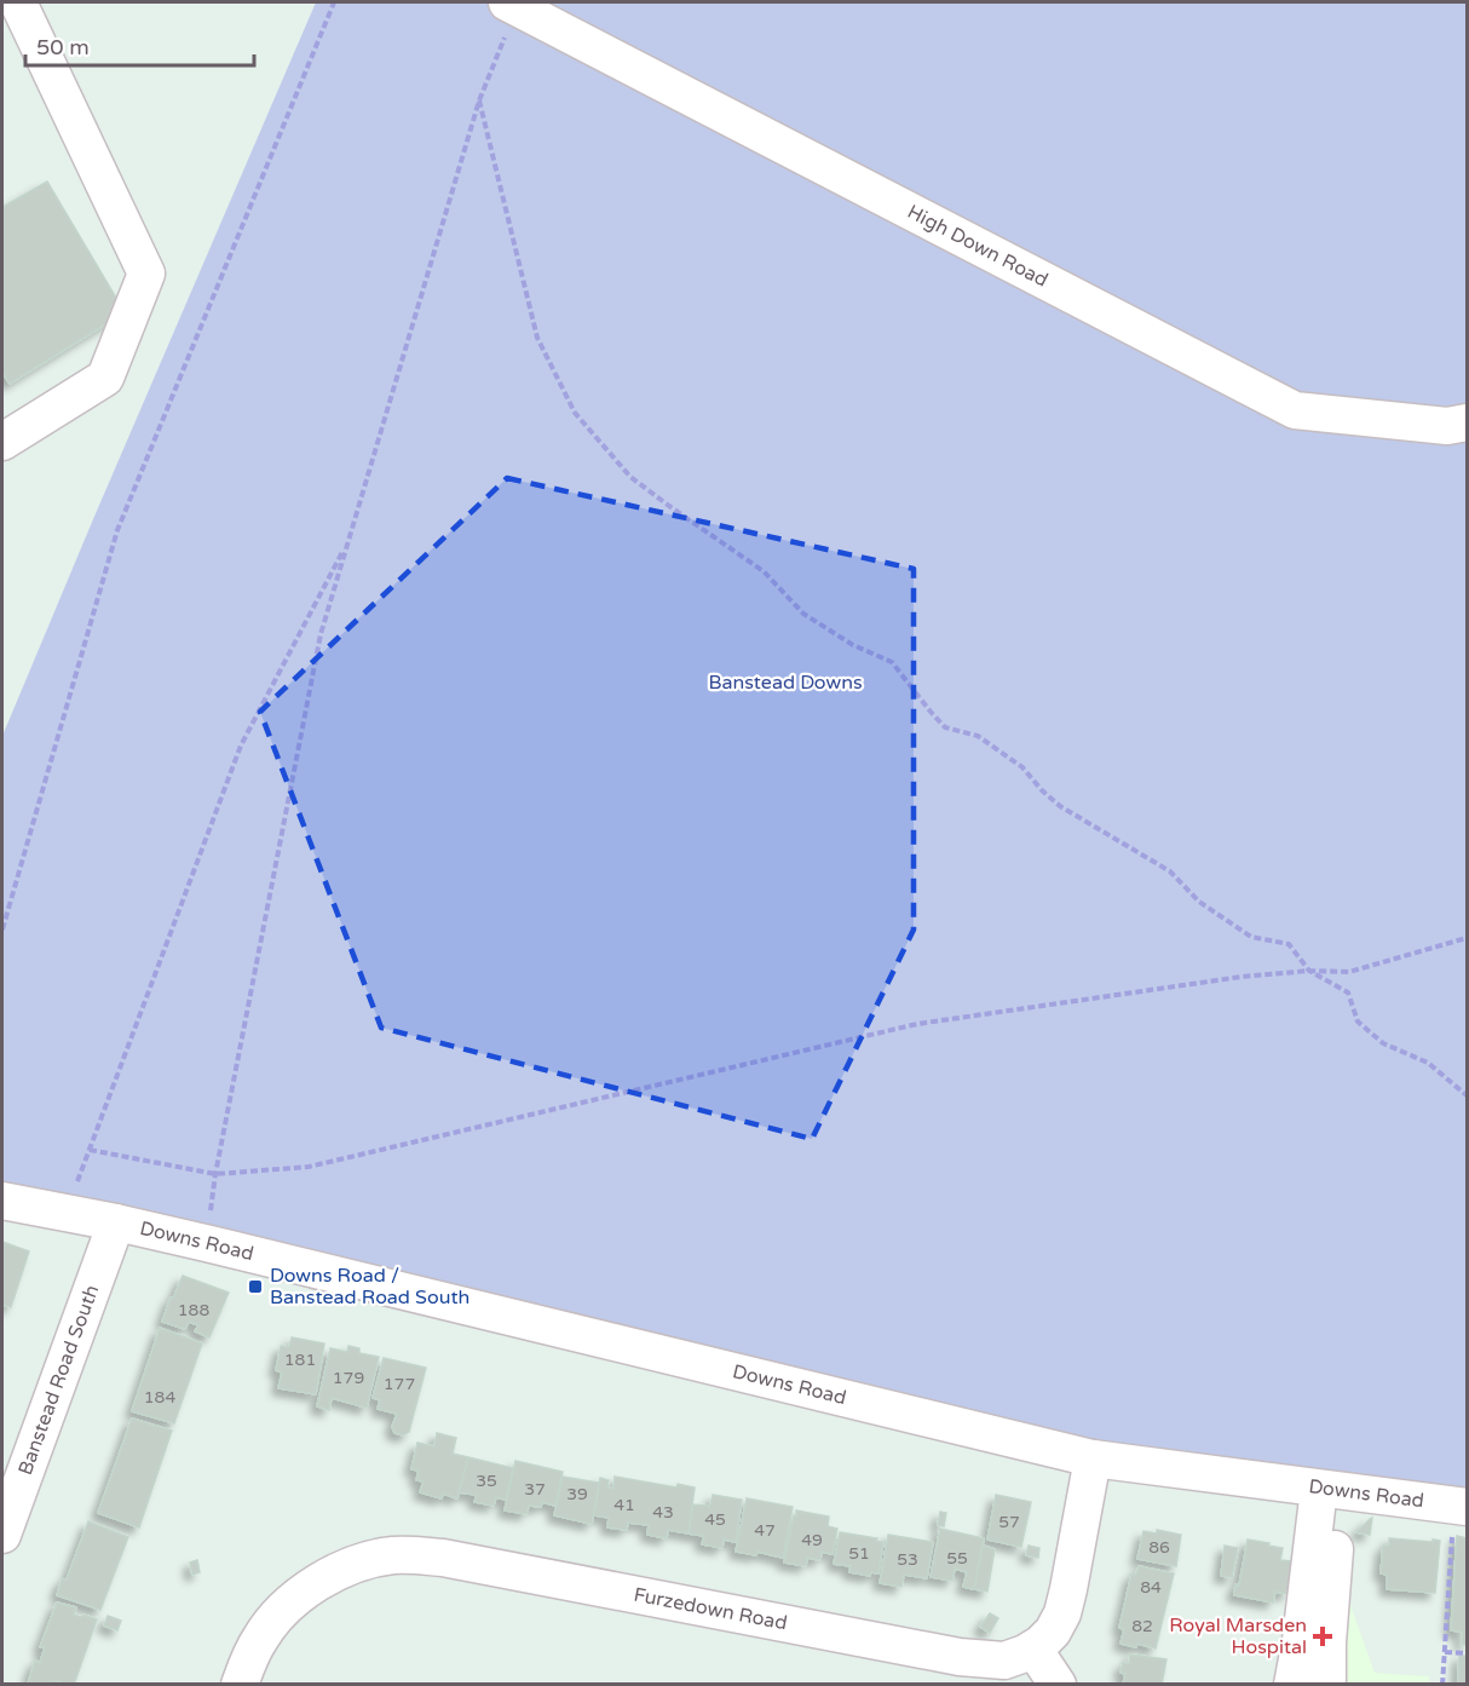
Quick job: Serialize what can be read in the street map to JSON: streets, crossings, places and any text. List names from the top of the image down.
{
  "streets": {
    "street": [
      "High Down Road",
      "Downs Road",
      "Banstead Road South",
      "Furzedown Road"
    ]
  },
  "crossings": [
    ["Downs Road", "Banstead Road South"],
    ["Downs Road", "Furzedown Road"]
  ],
  "parks": ["Banstead Downs"],
  "places": {
    "transit": ["Downs Road / Banstead Road South"],
    "health": ["Royal Marsden Hospital"]
  },
  "house_numbers": [
    "188",
    "181",
    "179",
    "177",
    "184",
    "35",
    "37",
    "39",
    "41",
    "43",
    "45",
    "57",
    "47",
    "49",
    "86",
    "51",
    "55",
    "53",
    "84",
    "82"
  ],
  "scale_bar": "50 m"
}
